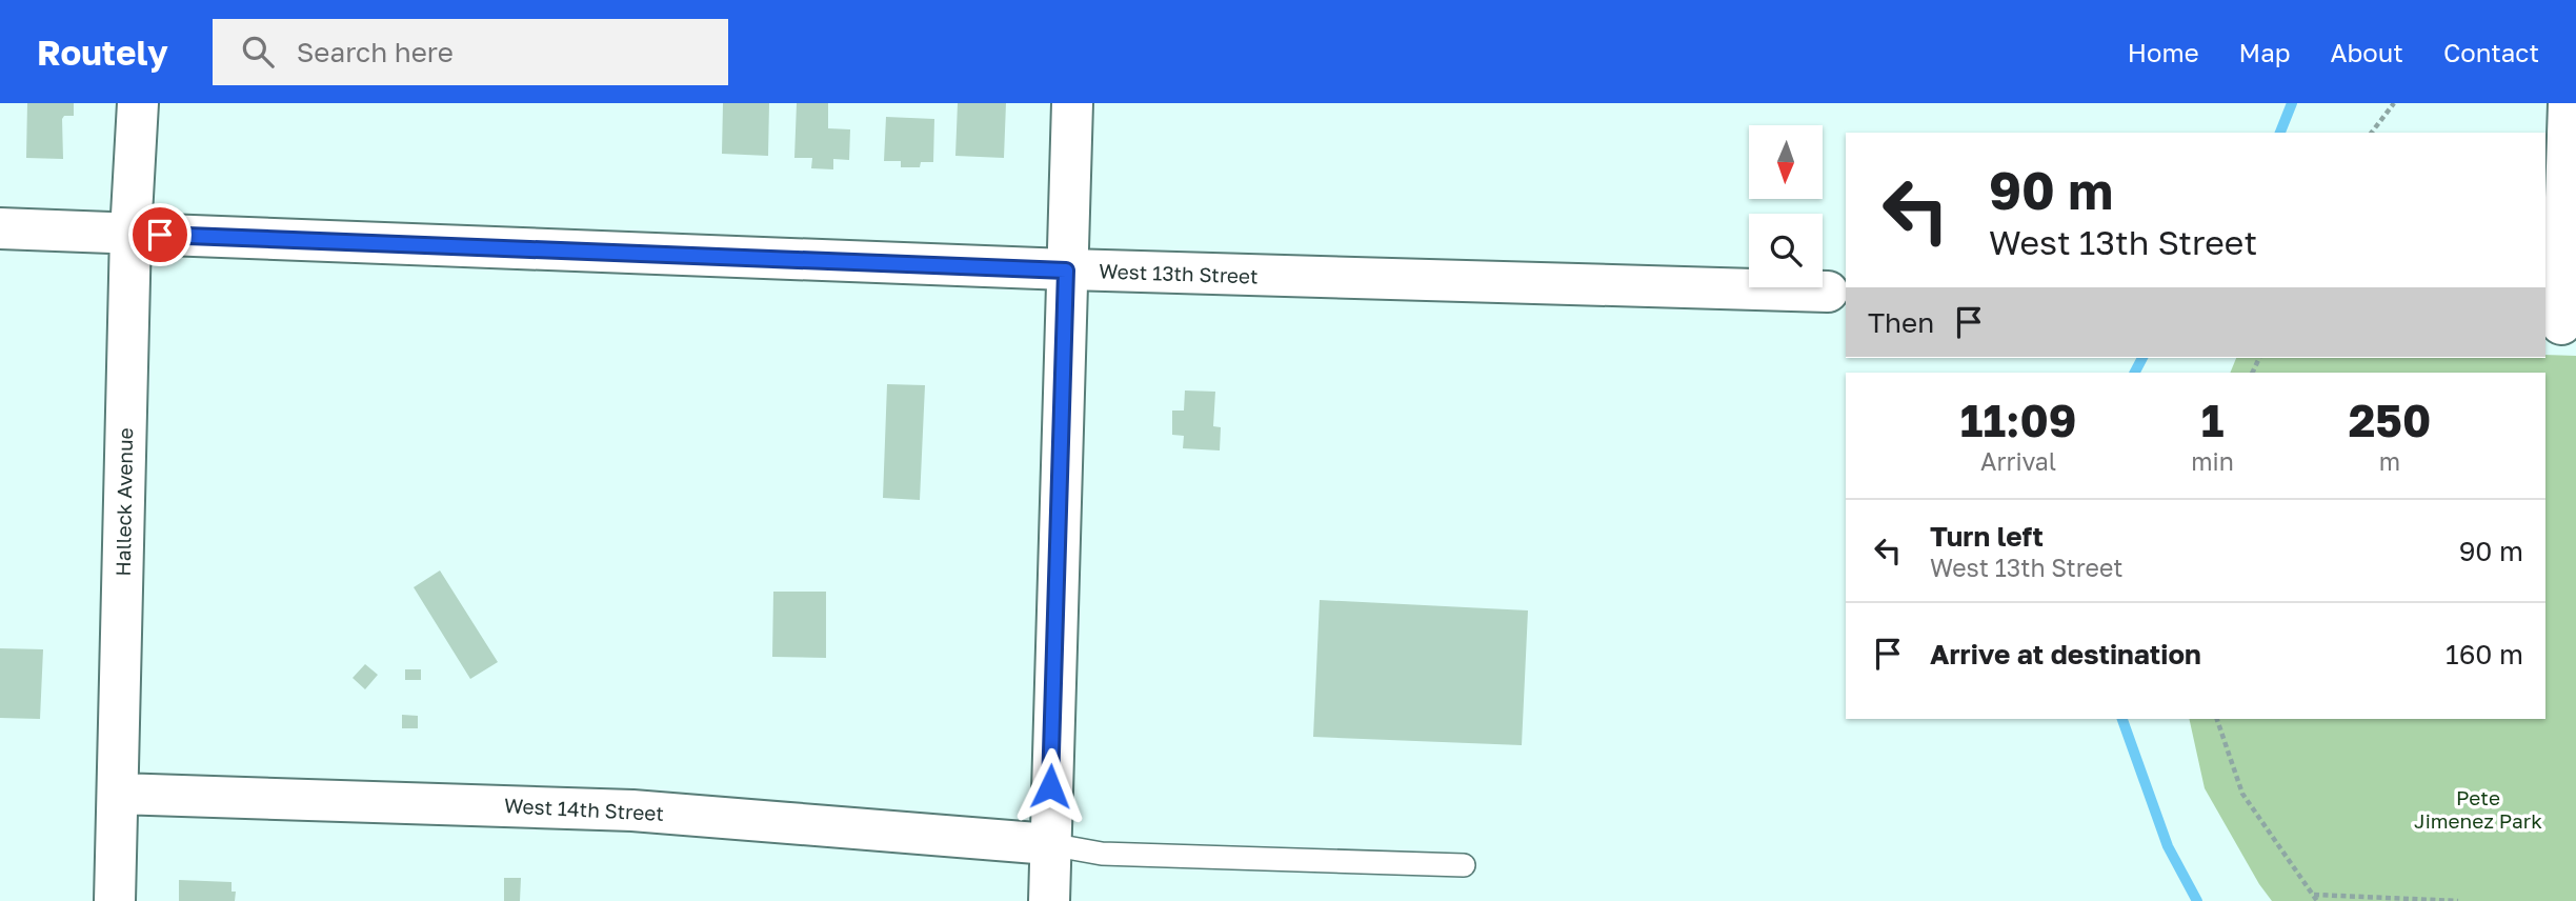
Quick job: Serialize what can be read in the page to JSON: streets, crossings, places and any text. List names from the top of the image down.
{
  "streets": {
    "street": ["West 13th Street", "Halleck Avenue", "West 14th Street"]
  },
  "crossings": [
    ["West 13th Street", "Halleck Avenue"],
    ["Halleck Avenue", "West 14th Street"]
  ],
  "parks": ["Pete Jimenez Park"],
  "north": "bottom",
  "page": {
    "header": "Routely",
    "search": "Search here",
    "nav": [
      "Home",
      "Map",
      "About",
      "Contact"
    ],
    "turn": ["90 m", "West 13th Street"],
    "then": "Then",
    "eta": [
      "11:09",
      "Arrival",
      "1",
      "min",
      "250",
      "m"
    ],
    "list": [
      {
        "name": "Turn left",
        "note": "West 13th Street",
        "value": "90 m"
      },
      {
        "name": "Arrive at destination",
        "value": "160 m"
      }
    ]
  }
}
